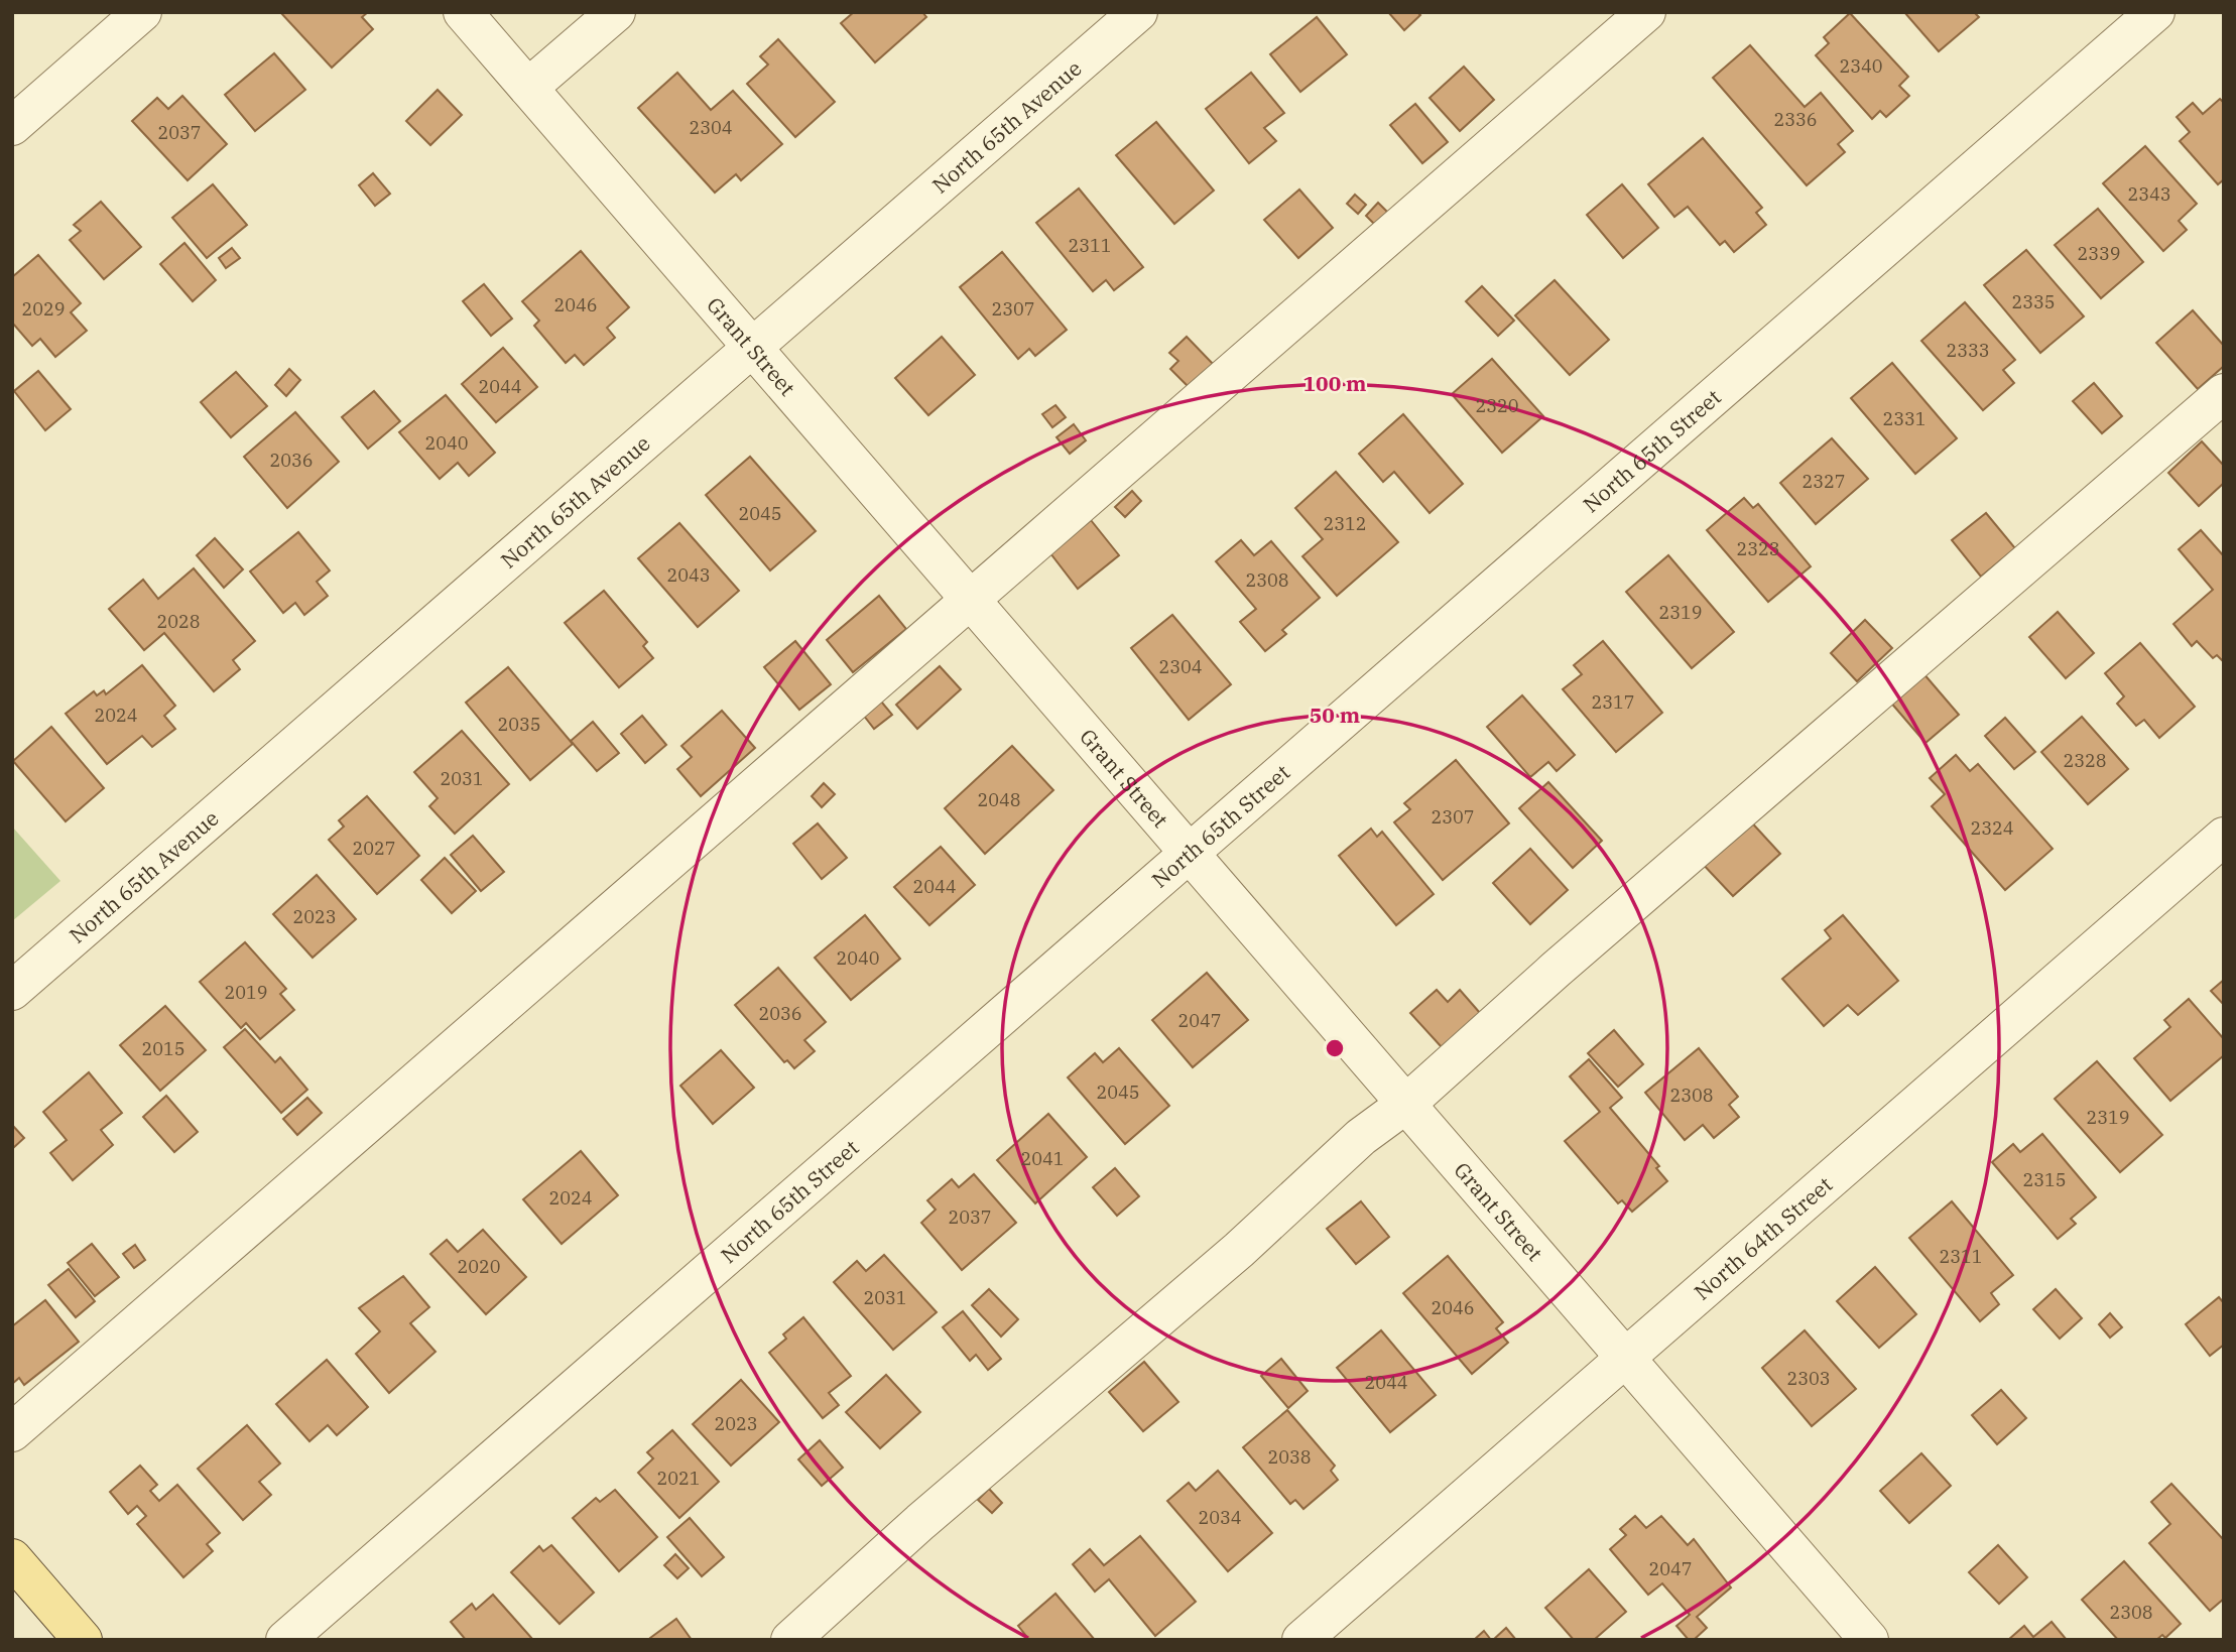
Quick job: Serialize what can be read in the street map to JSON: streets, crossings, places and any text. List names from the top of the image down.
{
  "streets": {
    "street": [
      "North 65th Avenue",
      "Grant Street",
      "North 65th Street",
      "North 64th Street"
    ]
  },
  "crossings": [
    ["North 65th Avenue", "Grant Street"],
    ["Grant Street", "North 65th Street"],
    ["Grant Street", "North 64th Street"]
  ],
  "house_numbers": [
    "2340",
    "2336",
    "2304",
    "2037",
    "2343",
    "2311",
    "2339",
    "2335",
    "2046",
    "2029",
    "2307",
    "2333",
    "2044",
    "2320",
    "2331",
    "2040",
    "2036",
    "2327",
    "2045",
    "2312",
    "2323",
    "2043",
    "2308",
    "2319",
    "2028",
    "2304",
    "2317",
    "2024",
    "2035",
    "2328",
    "2031",
    "2048",
    "2307",
    "2324",
    "2027",
    "2044",
    "2023",
    "2040",
    "2019",
    "2036",
    "2047",
    "2015",
    "2045",
    "2308",
    "2319",
    "2041",
    "2315",
    "2024",
    "2037",
    "2311",
    "2020",
    "2031",
    "2046",
    "2303",
    "2044",
    "2023",
    "2038",
    "2021",
    "2034",
    "2047",
    "2308"
  ],
  "rings": ["100 m", "50 m"]
}
